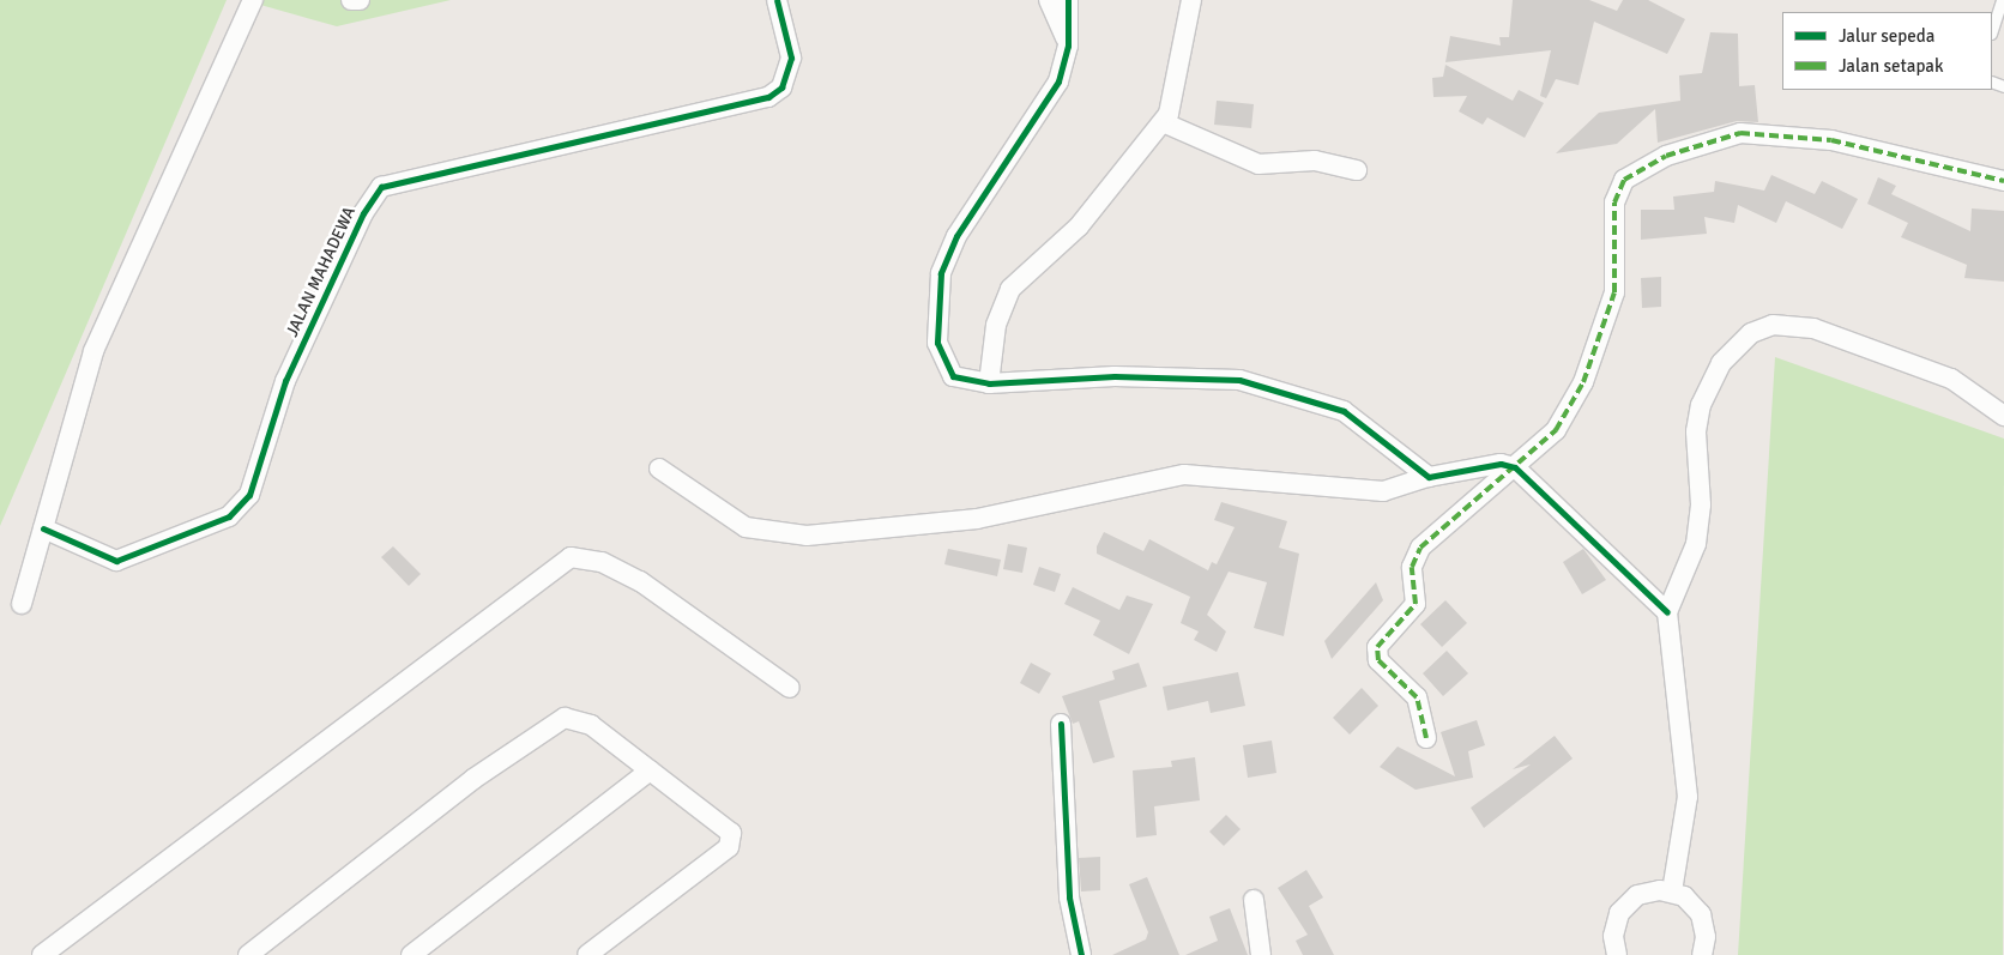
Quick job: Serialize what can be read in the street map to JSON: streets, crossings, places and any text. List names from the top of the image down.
{
  "streets": {
    "street": ["JALAN MAHADEWA"]
  },
  "legend": ["Jalur sepeda", "Jalan setapak"]
}
